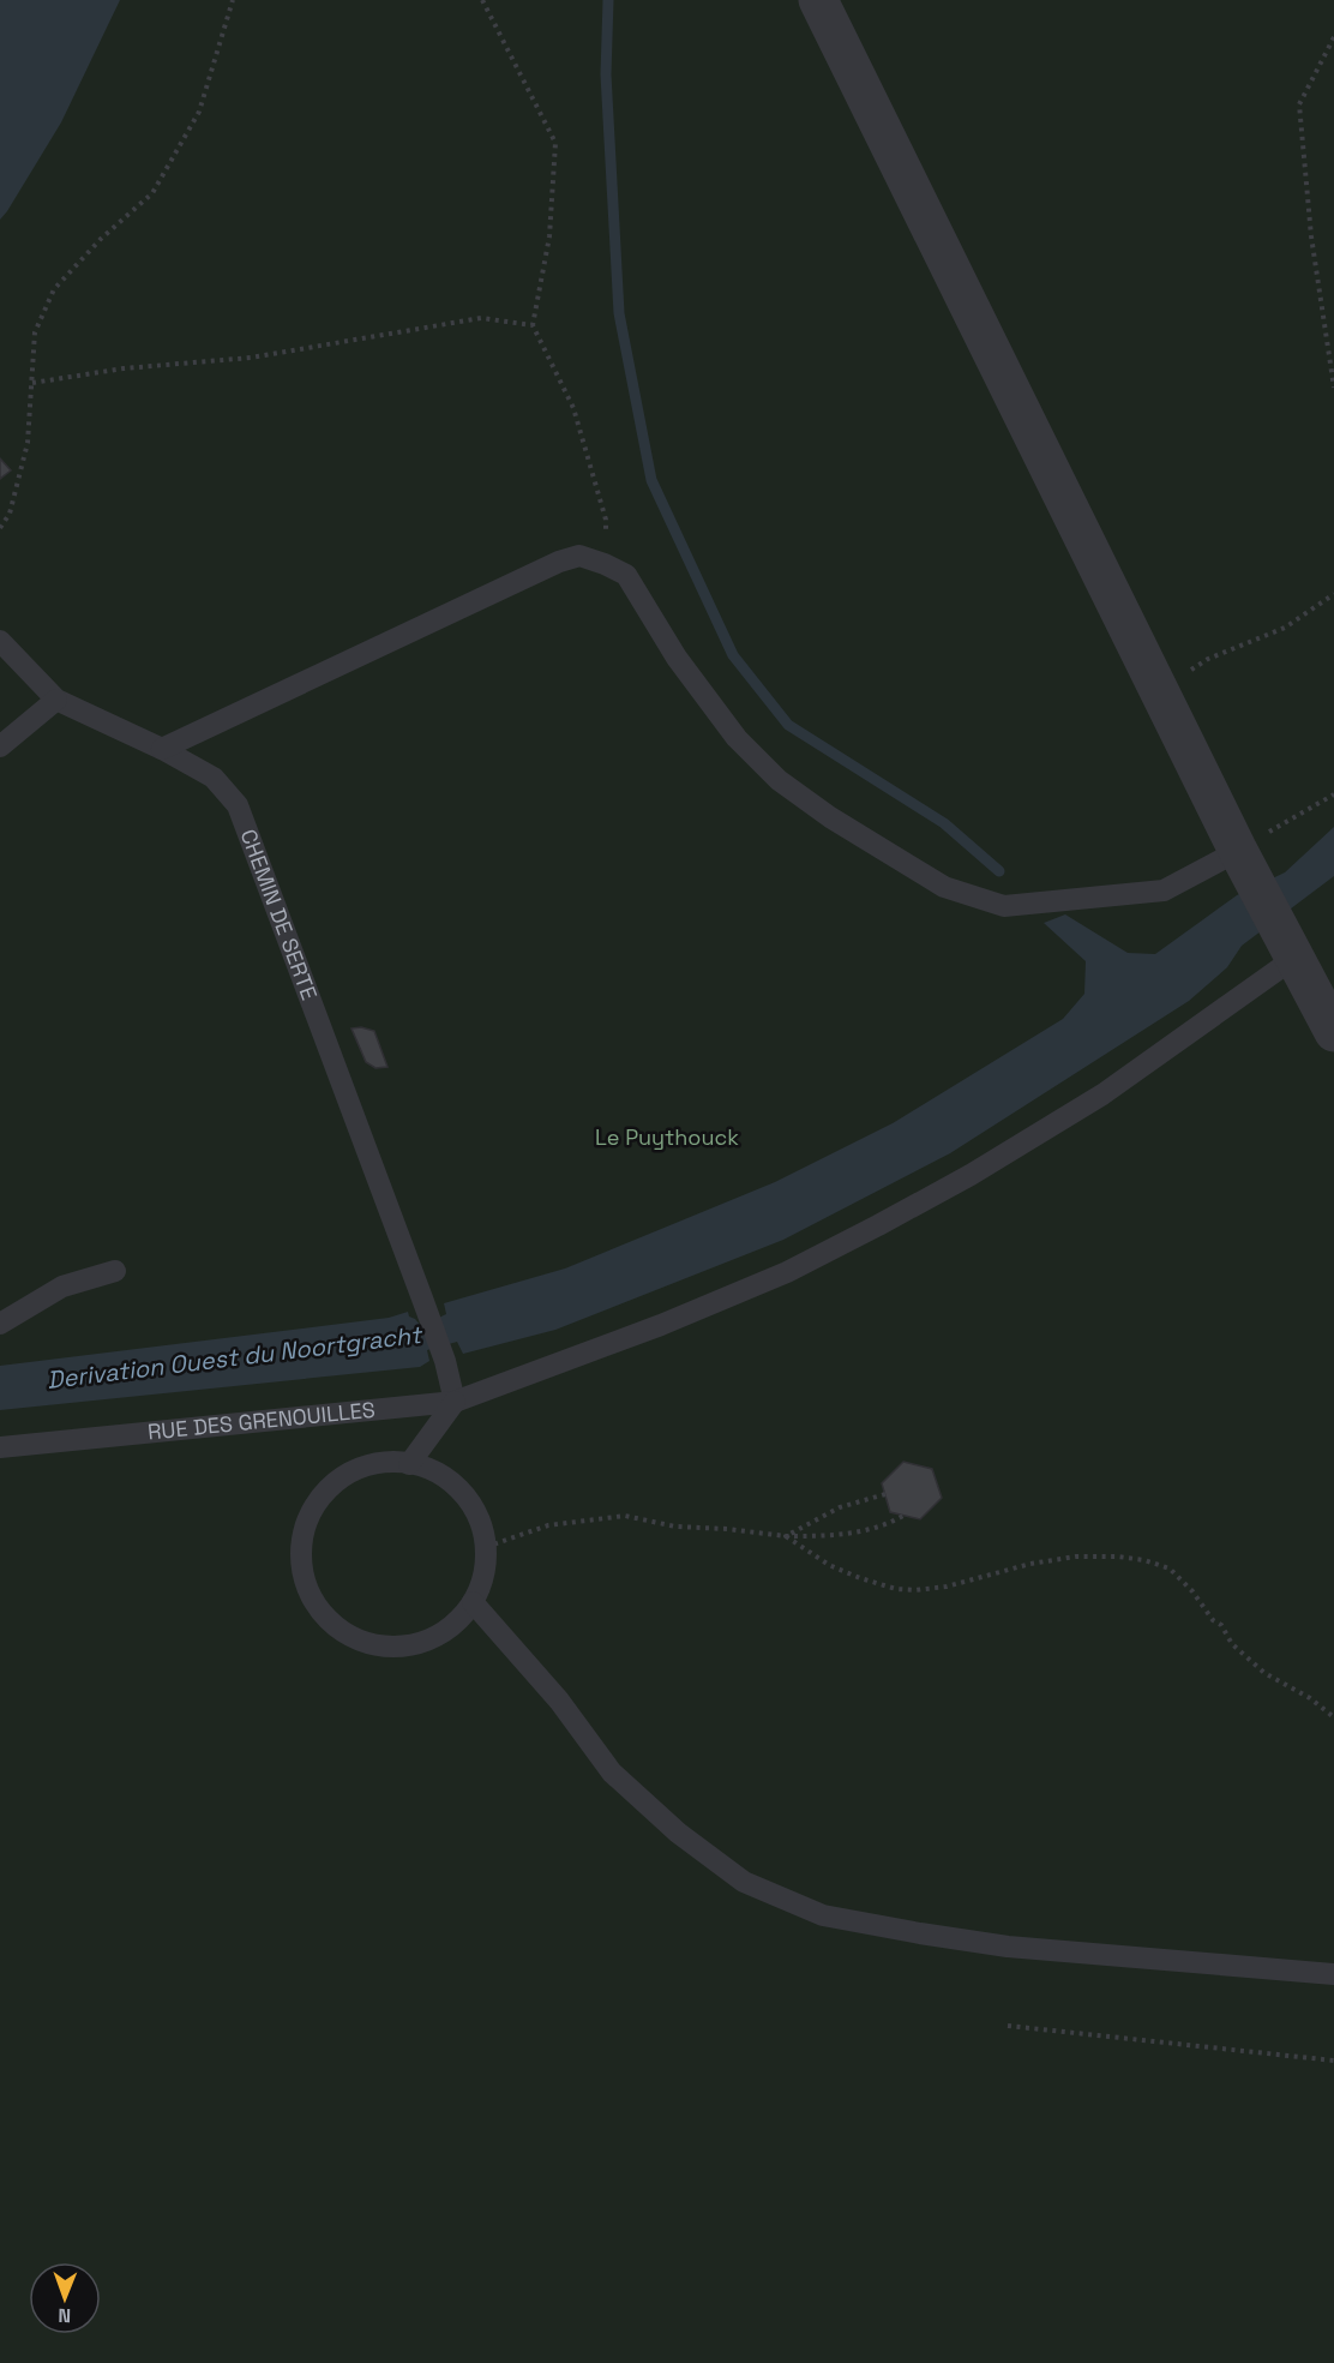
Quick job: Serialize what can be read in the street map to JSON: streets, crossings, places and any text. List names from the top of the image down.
{
  "streets": {
    "lane": ["CHEMIN DE SERTE", "RUE DES GRENOUILLES"]
  },
  "crossings": [
    ["CHEMIN DE SERTE", "RUE DES GRENOUILLES"]
  ],
  "water": ["Derivation Ouest du Noortgracht"],
  "parks": ["Le Puythouck"],
  "north": "bottom"
}
